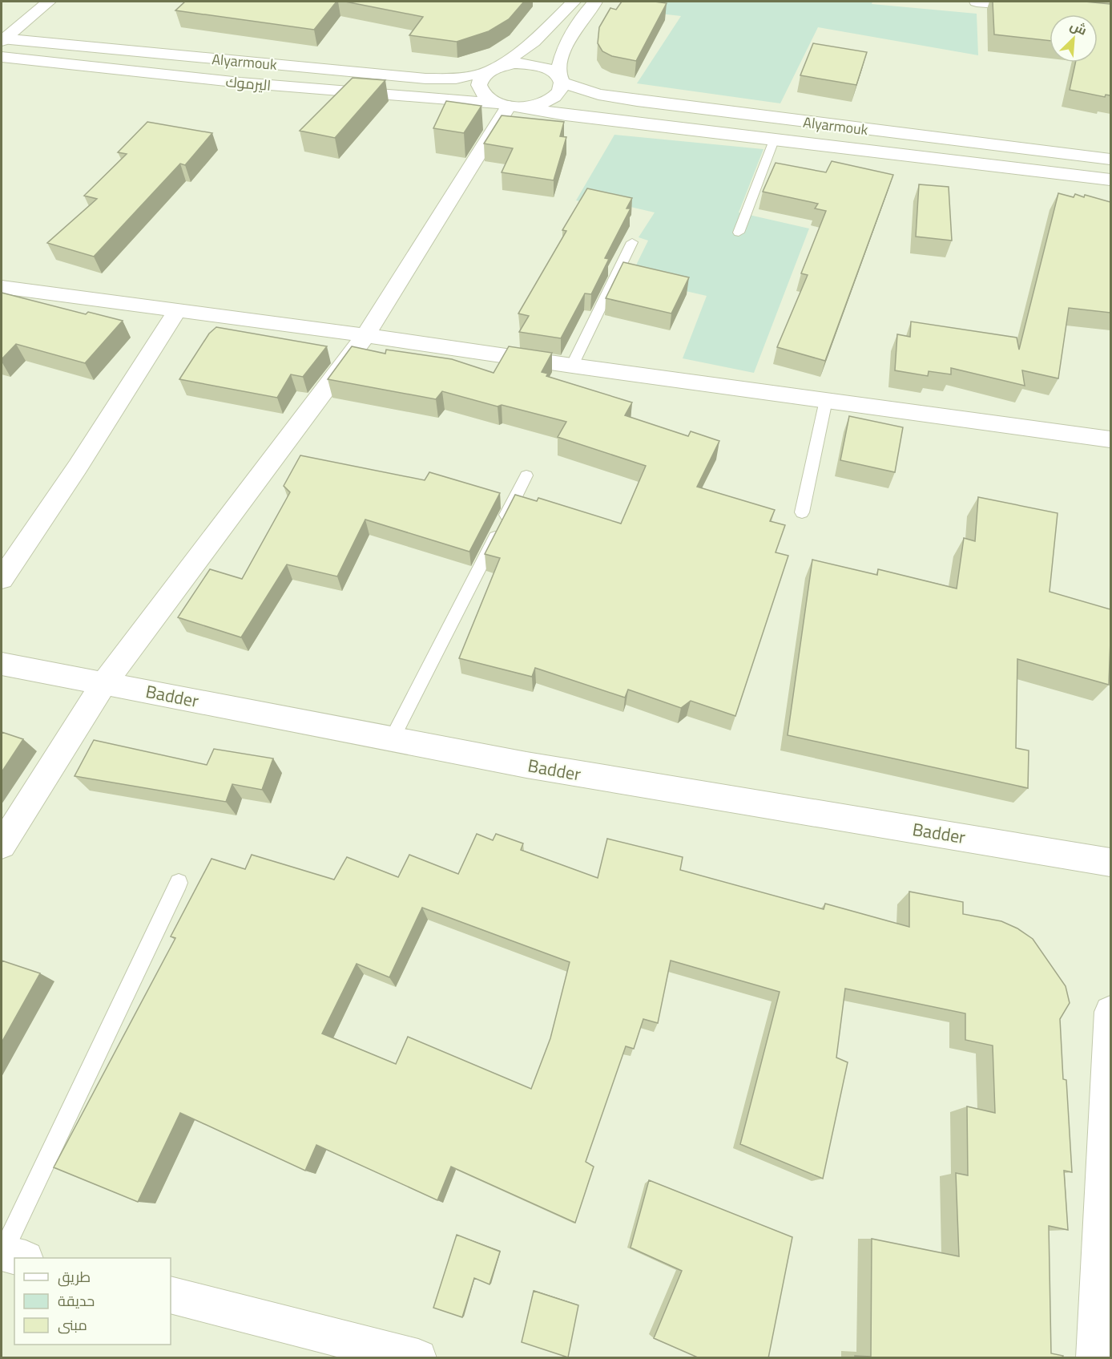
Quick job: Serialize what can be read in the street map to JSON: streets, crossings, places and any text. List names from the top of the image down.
{
  "streets": {
    "street": ["Alyarmouk", "اليرموك", "Badder"]
  },
  "legend": ["طريق", "حديقة", "مبنى"],
  "north": "top right"
}
